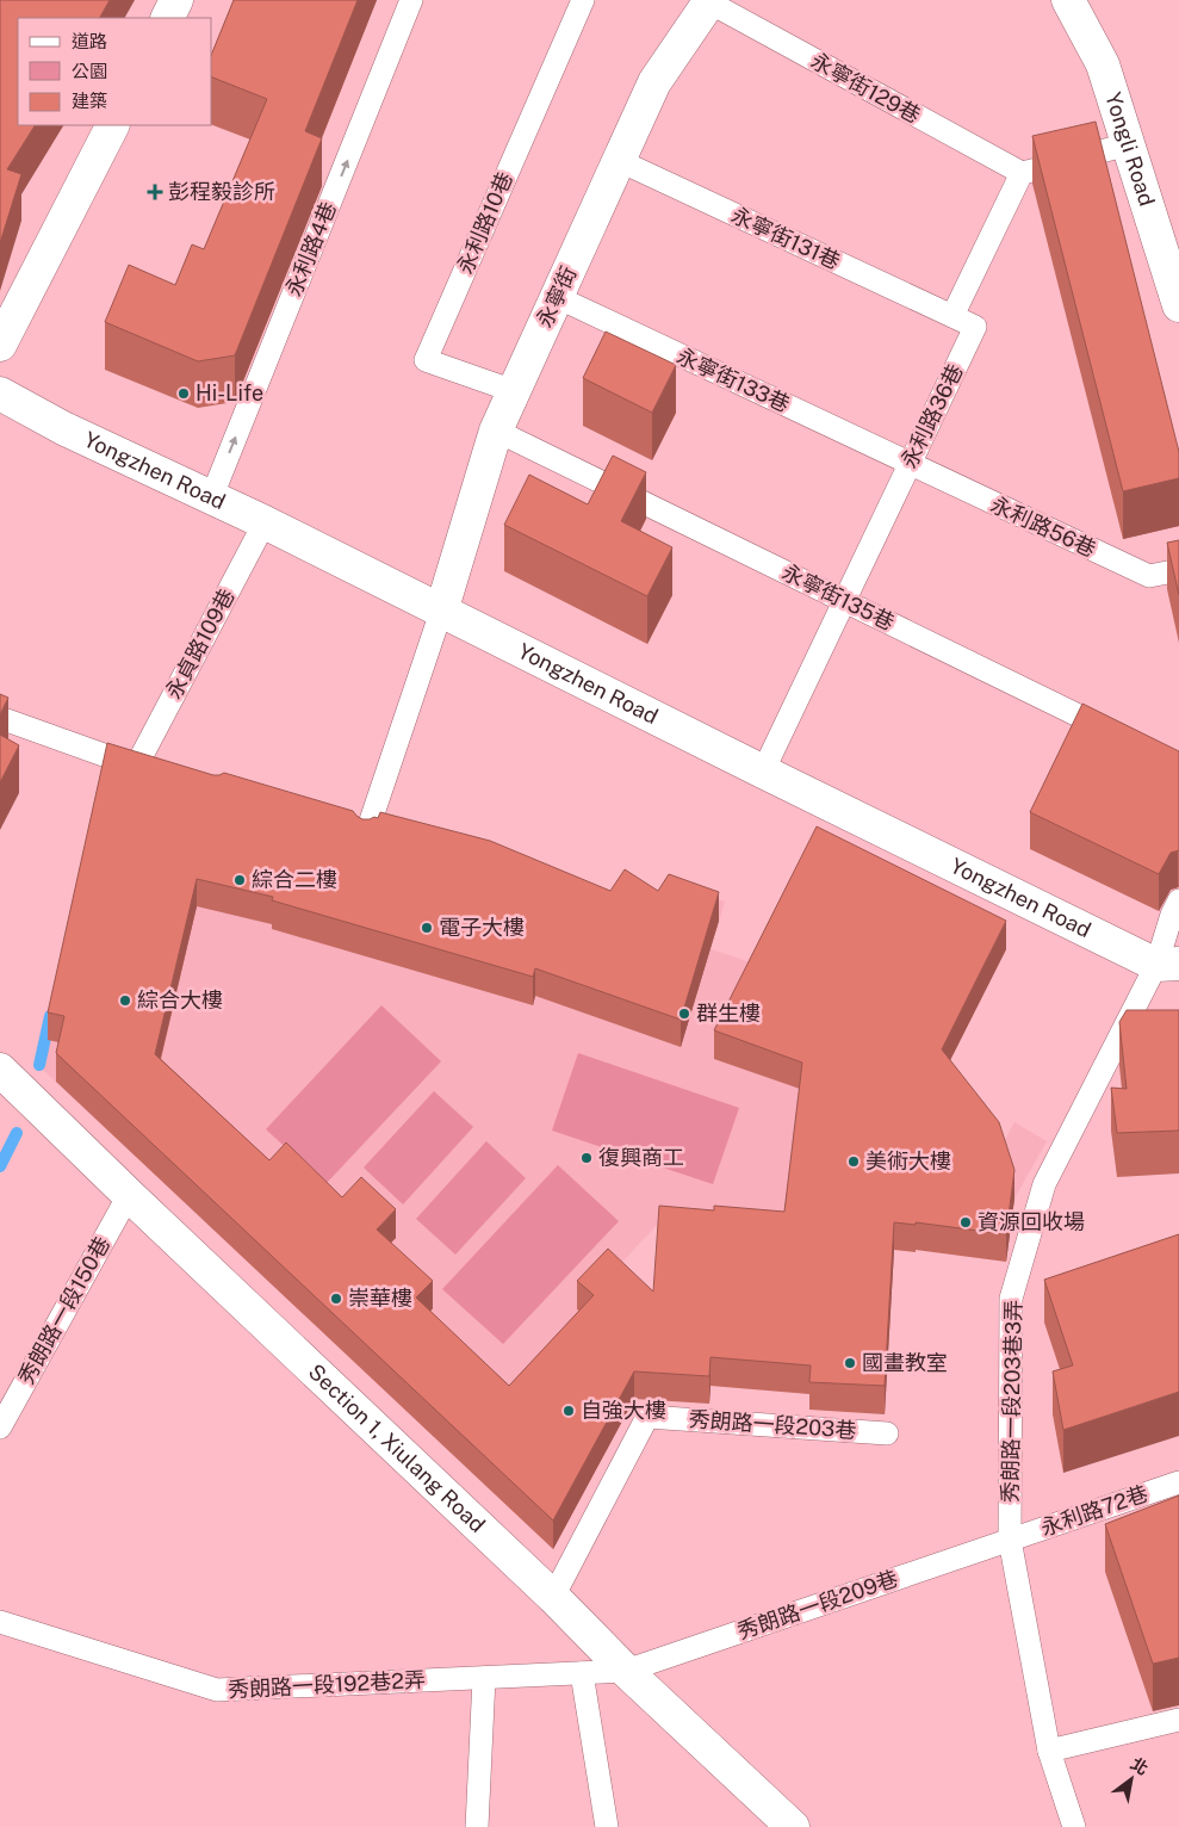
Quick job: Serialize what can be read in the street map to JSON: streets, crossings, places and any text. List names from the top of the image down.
{
  "streets": {
    "street": [
      "Yongli Road",
      "永寧街",
      "Yongzhen Road",
      "Section 1, Xiulang Road"
    ],
    "lane": [
      "永寧街129巷",
      "永利路10巷",
      "永寧街131巷",
      "永利路4巷",
      "永寧街133巷",
      "永利路36巷",
      "永利路56巷",
      "永寧街135巷",
      "永貞路109巷",
      "秀朗路一段150巷",
      "秀朗路一段203巷3弄",
      "秀朗路一段203巷",
      "永利路72巷",
      "秀朗路一段209巷",
      "秀朗路一段192巷2弄"
    ]
  },
  "crossings": [
    ["永寧街129巷", "永寧街"],
    ["永利路10巷", "永寧街"],
    ["永寧街131巷", "永寧街"],
    ["永寧街131巷", "永利路36巷"],
    ["永利路4巷", "Yongzhen Road"],
    ["永寧街", "永寧街133巷"],
    ["永寧街", "Yongzhen Road"],
    ["永寧街", "永寧街135巷"],
    ["永寧街133巷", "永利路36巷"],
    ["永寧街133巷", "永利路56巷"],
    ["永利路36巷", "Yongzhen Road"],
    ["永利路36巷", "永利路56巷"],
    ["永利路36巷", "永寧街135巷"],
    ["Yongzhen Road", "永貞路109巷"],
    ["Yongzhen Road", "秀朗路一段203巷3弄"],
    ["秀朗路一段150巷", "Section 1, Xiulang Road"],
    ["秀朗路一段203巷3弄", "永利路72巷"],
    ["秀朗路一段203巷3弄", "秀朗路一段209巷"],
    ["秀朗路一段203巷", "Section 1, Xiulang Road"],
    ["Section 1, Xiulang Road", "秀朗路一段209巷"],
    ["永利路72巷", "秀朗路一段209巷"],
    ["秀朗路一段209巷", "秀朗路一段192巷2弄"]
  ],
  "one_way": ["永利路4巷"],
  "places": {
    "health": ["彭程毅診所"],
    "other": [
      "Hi-Life",
      "綜合二樓",
      "電子大樓",
      "綜合大樓",
      "群生樓",
      "復興商工",
      "美術大樓",
      "資源回收場",
      "崇華樓",
      "國畫教室",
      "自強大樓"
    ]
  },
  "legend": ["道路", "公園", "建築"],
  "north": "top right"
}
